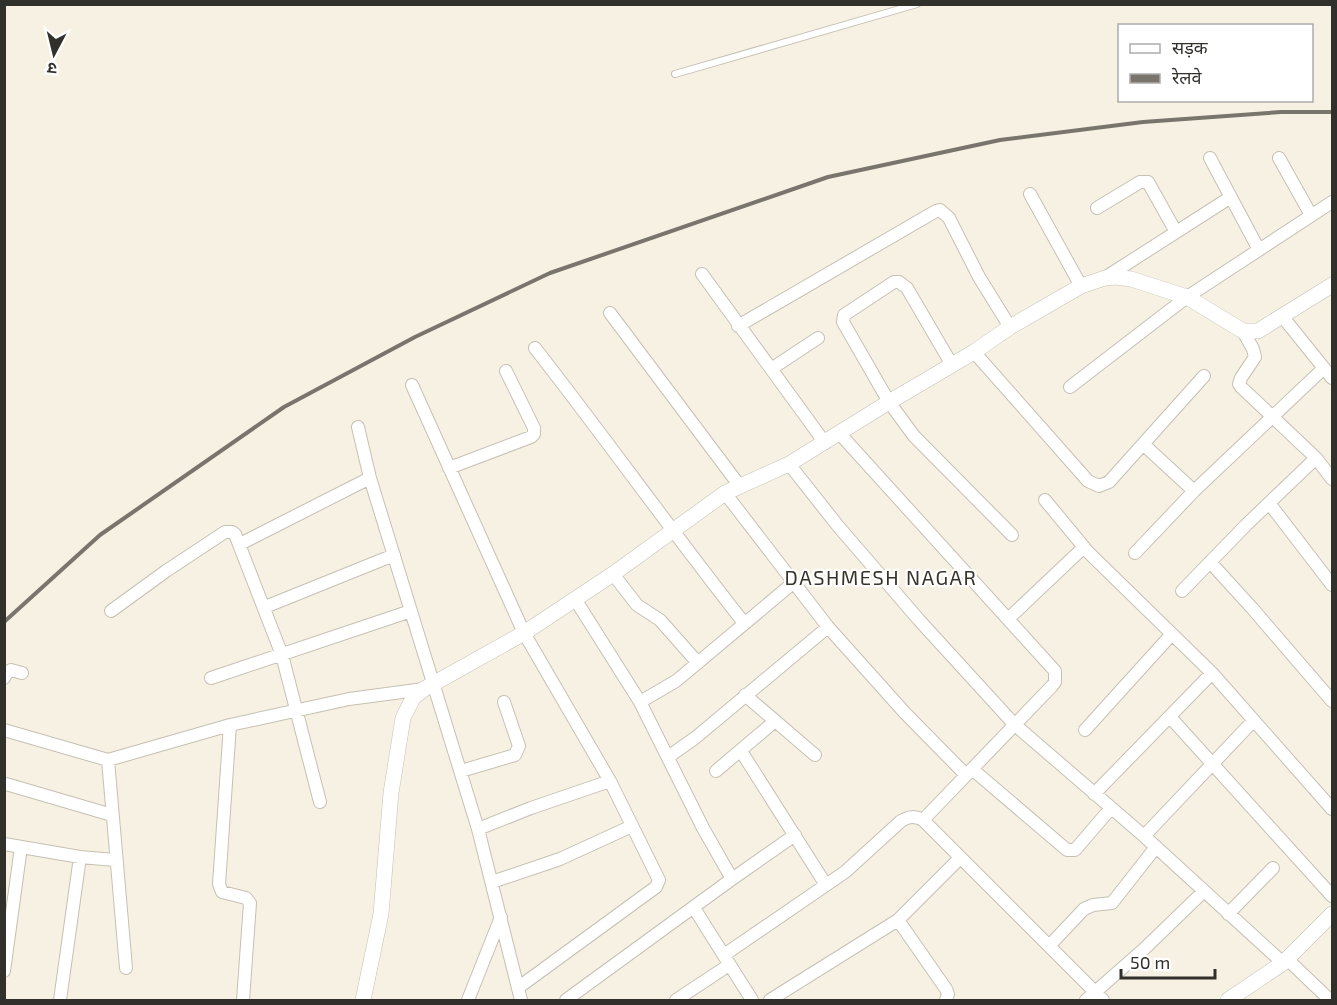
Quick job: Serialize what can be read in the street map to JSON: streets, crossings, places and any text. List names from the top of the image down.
{
  "districts": ["DASHMESH NAGAR"],
  "legend": ["सड़क", "रेलवे"],
  "scale_bar": "50 m",
  "north": "bottom"
}
